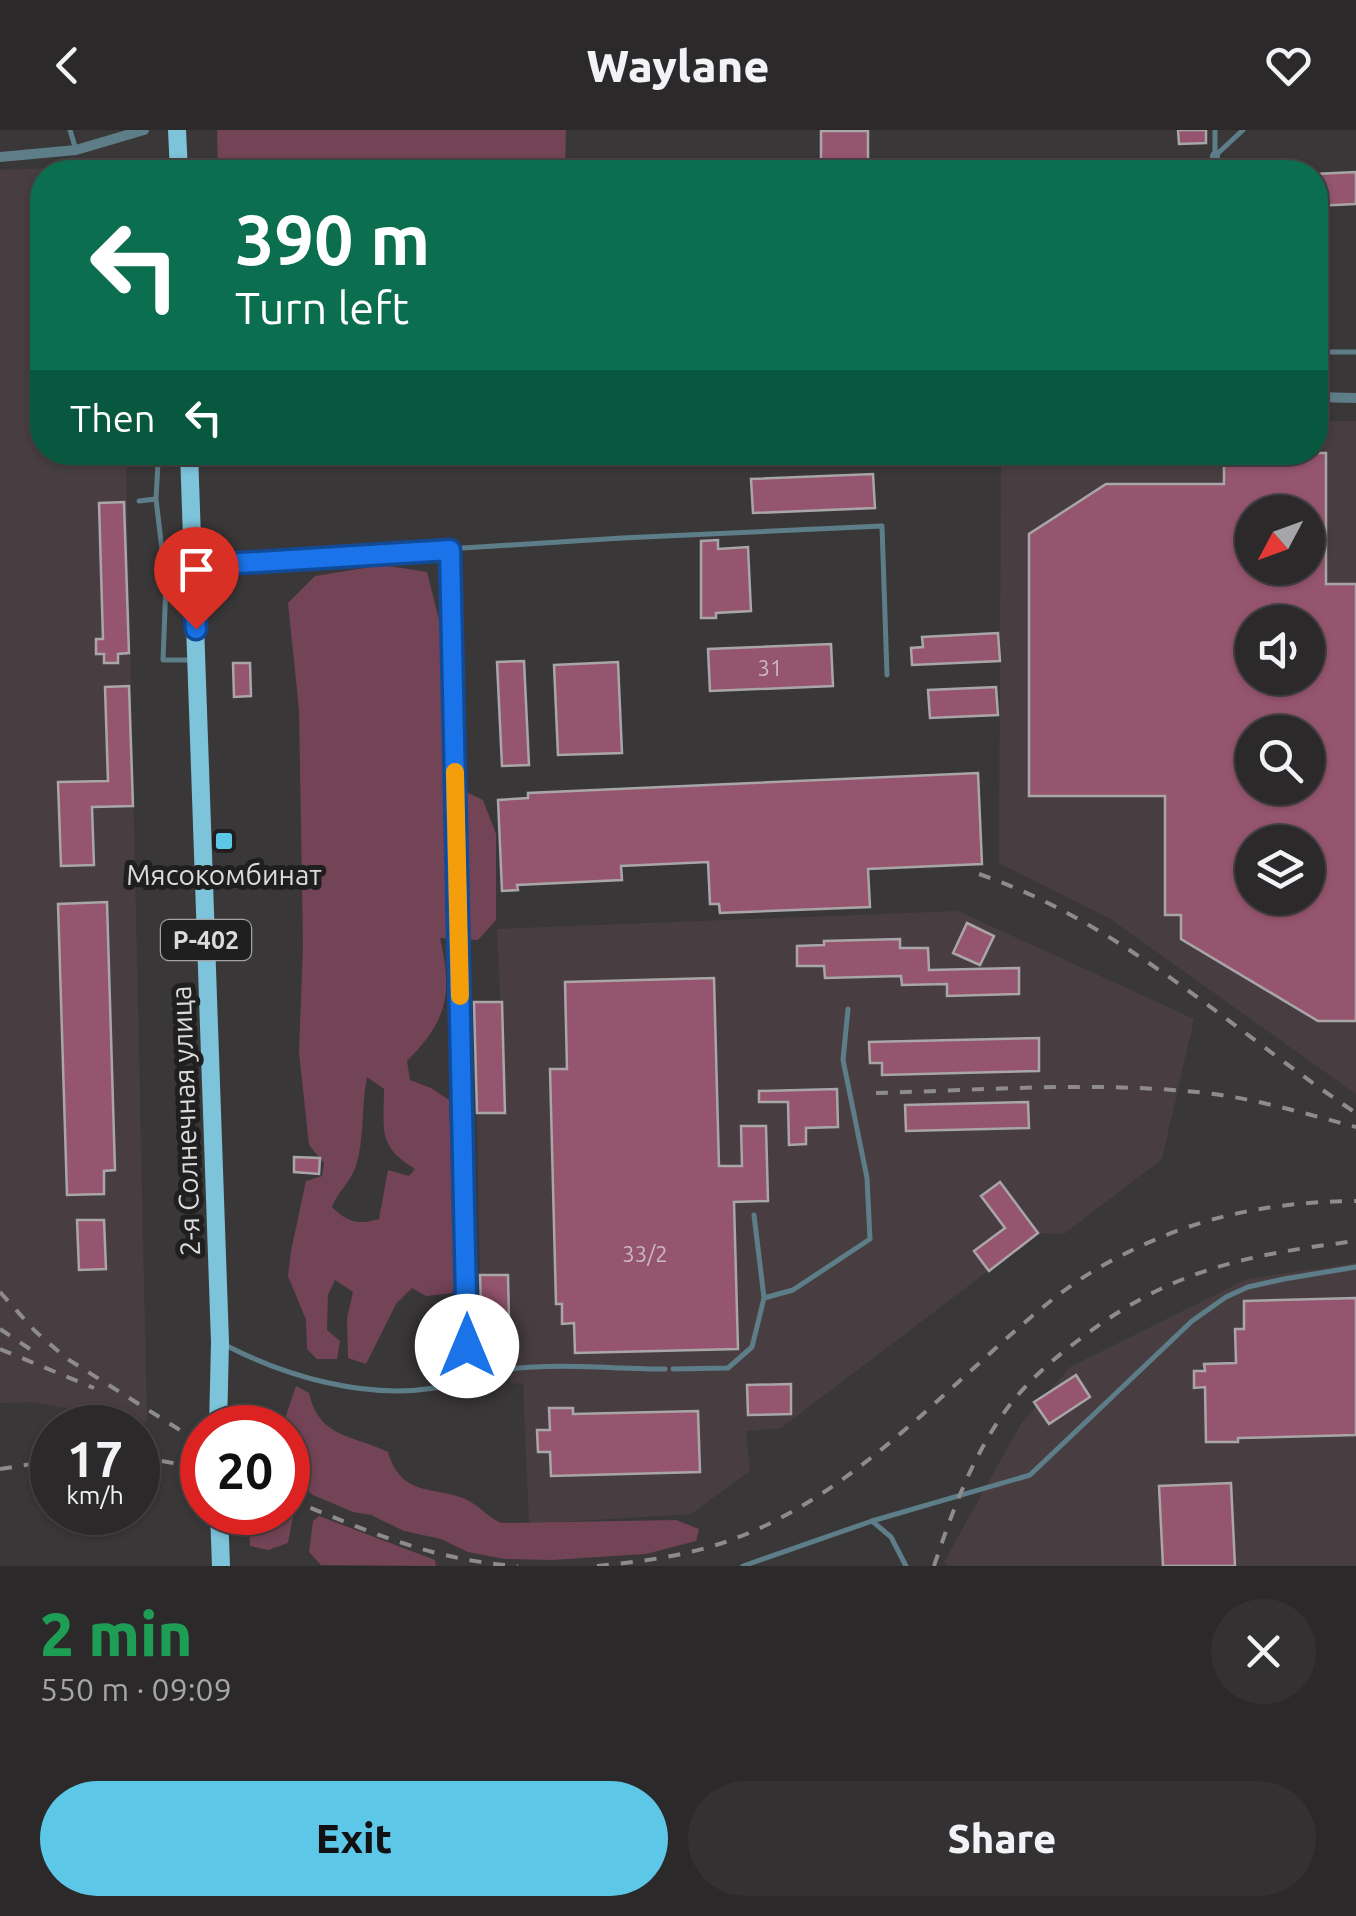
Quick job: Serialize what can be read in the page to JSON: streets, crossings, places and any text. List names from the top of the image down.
{
  "streets": {
    "main road": ["Р-402", "2-я Солнечная улица"]
  },
  "places": {
    "transit": ["Мясокомбинат"]
  },
  "house_numbers": ["31", "33/2"],
  "north": "bottom left",
  "page": {
    "header": "Waylane",
    "turn": ["390 m", "Turn left"],
    "then": "Then",
    "speed": "17 km/h",
    "limit": "20",
    "heading": ["2 min", "550 m · 09:09"],
    "buttons": ["Exit", "Share"]
  }
}
